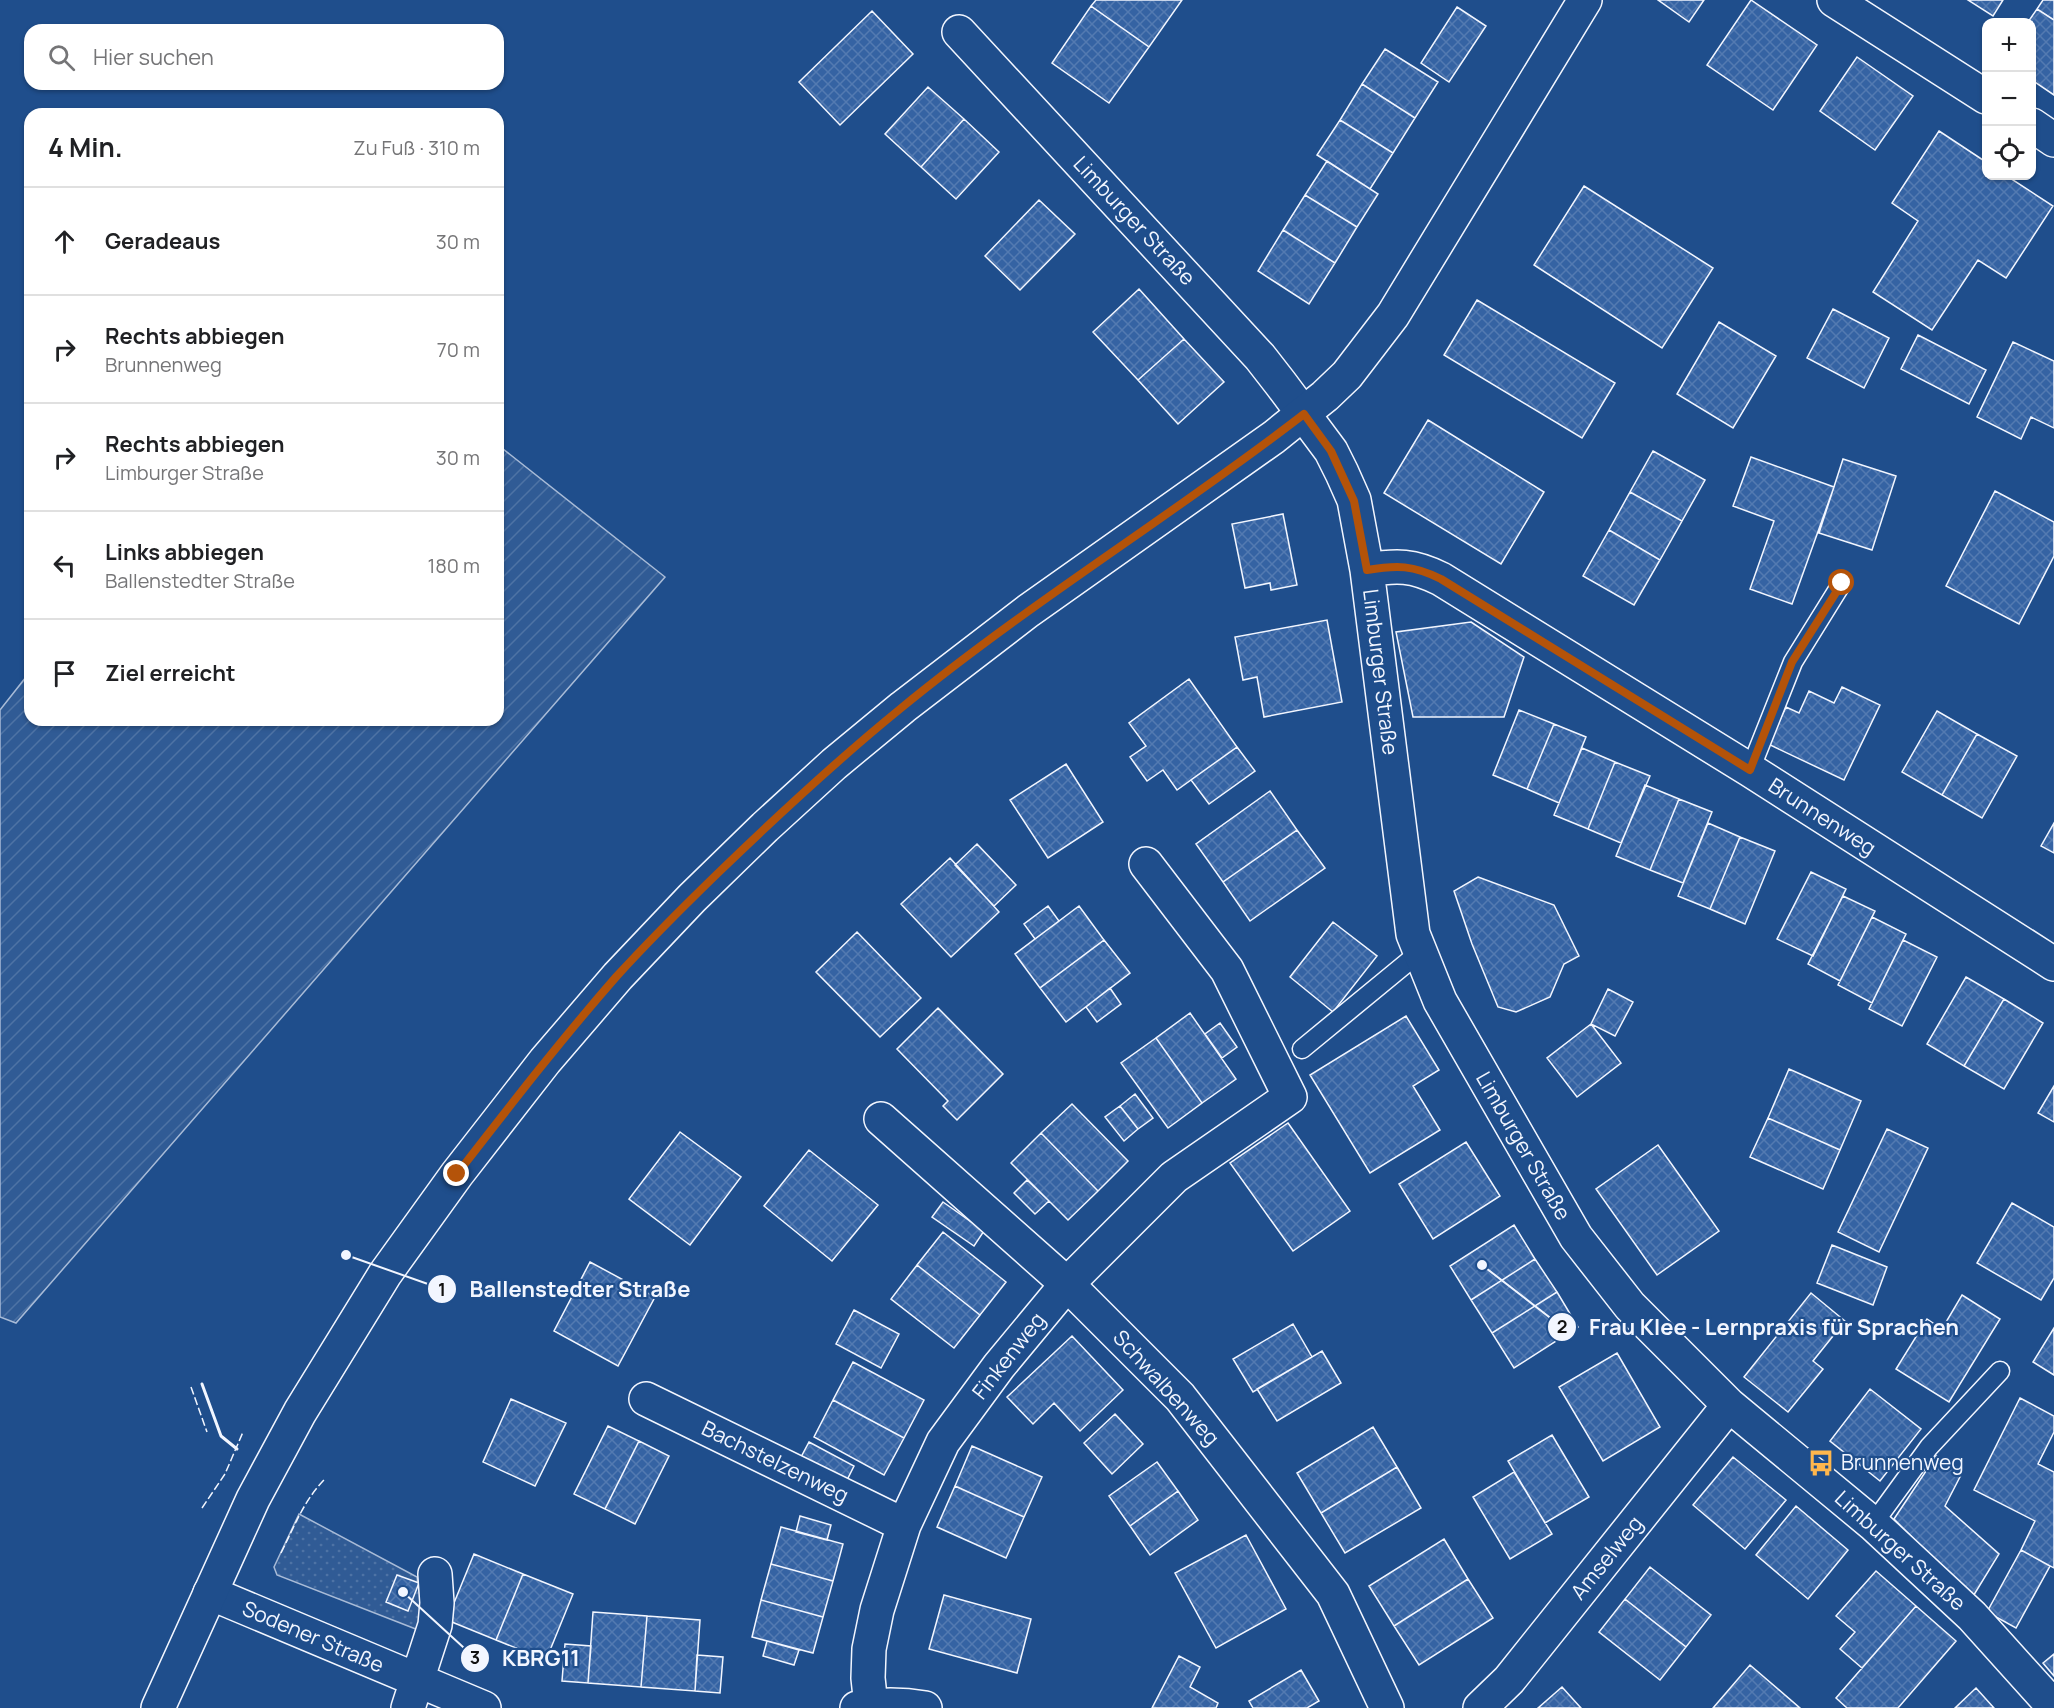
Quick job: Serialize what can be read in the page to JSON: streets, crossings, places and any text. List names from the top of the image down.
{
  "streets": {
    "street": [
      "Limburger Straße",
      "Brunnenweg",
      "Finkenweg",
      "Schwalbenweg",
      "Bachstelzenweg",
      "Amselweg",
      "Sodener Straße"
    ]
  },
  "crossings": [
    ["Limburger Straße", "Brunnenweg"],
    ["Limburger Straße", "Amselweg"],
    ["Finkenweg", "Schwalbenweg"],
    ["Finkenweg", "Bachstelzenweg"]
  ],
  "places": {
    "other": ["Ballenstedter Straße", "Frau Klee - Lernpraxis für Sprachen", "KBRG11"],
    "bus stop": ["Brunnenweg"]
  },
  "page": {
    "map_buttons": ["+", "−"],
    "search": "Hier suchen",
    "heading": ["4 Min.", "Zu Fuß · 310 m"],
    "list": [
      ["Geradeaus", "30 m"],
      ["Rechts abbiegen", "Brunnenweg", "70 m"],
      ["Rechts abbiegen", "Limburger Straße", "30 m"],
      ["Links abbiegen", "Ballenstedter Straße", "180 m"],
      "Ziel erreicht"
    ]
  }
}
